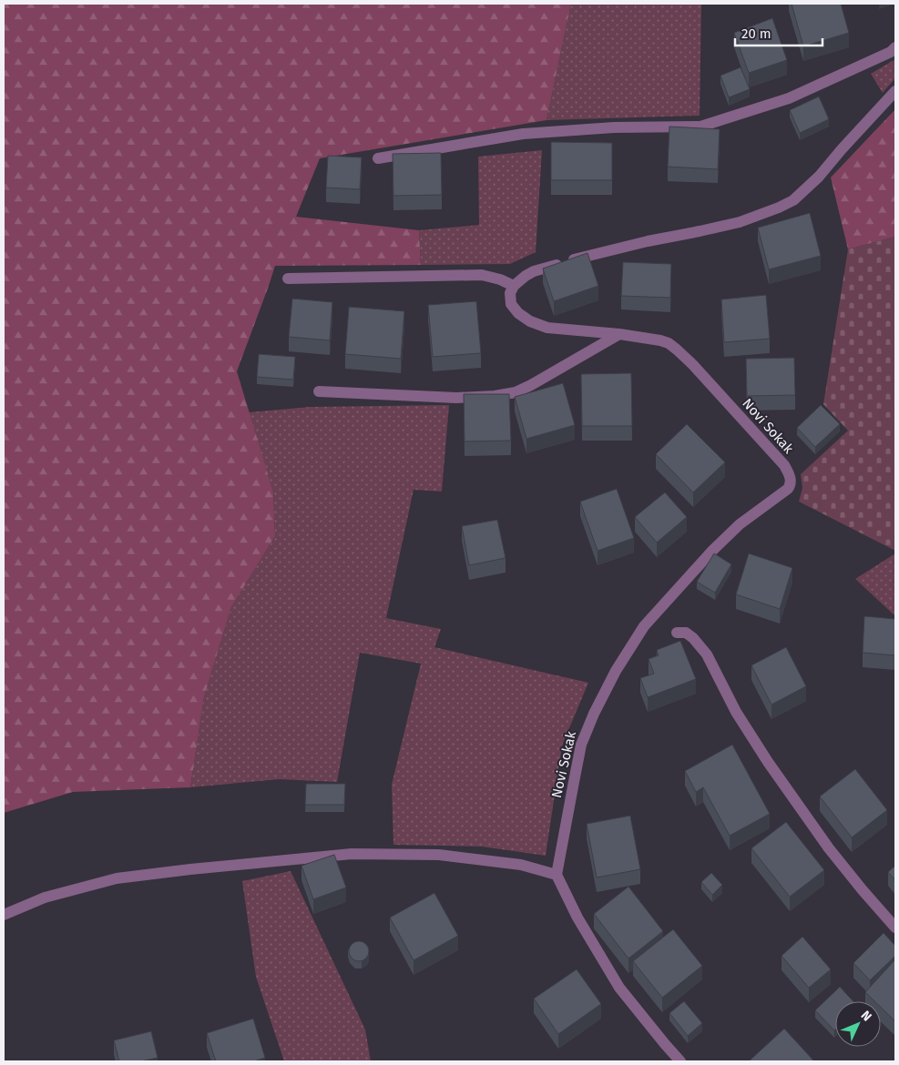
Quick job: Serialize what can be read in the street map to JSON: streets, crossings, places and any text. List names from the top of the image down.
{
  "streets": {
    "street": ["Novi Sokak"]
  },
  "scale_bar": "20 m",
  "north": "top right"
}
